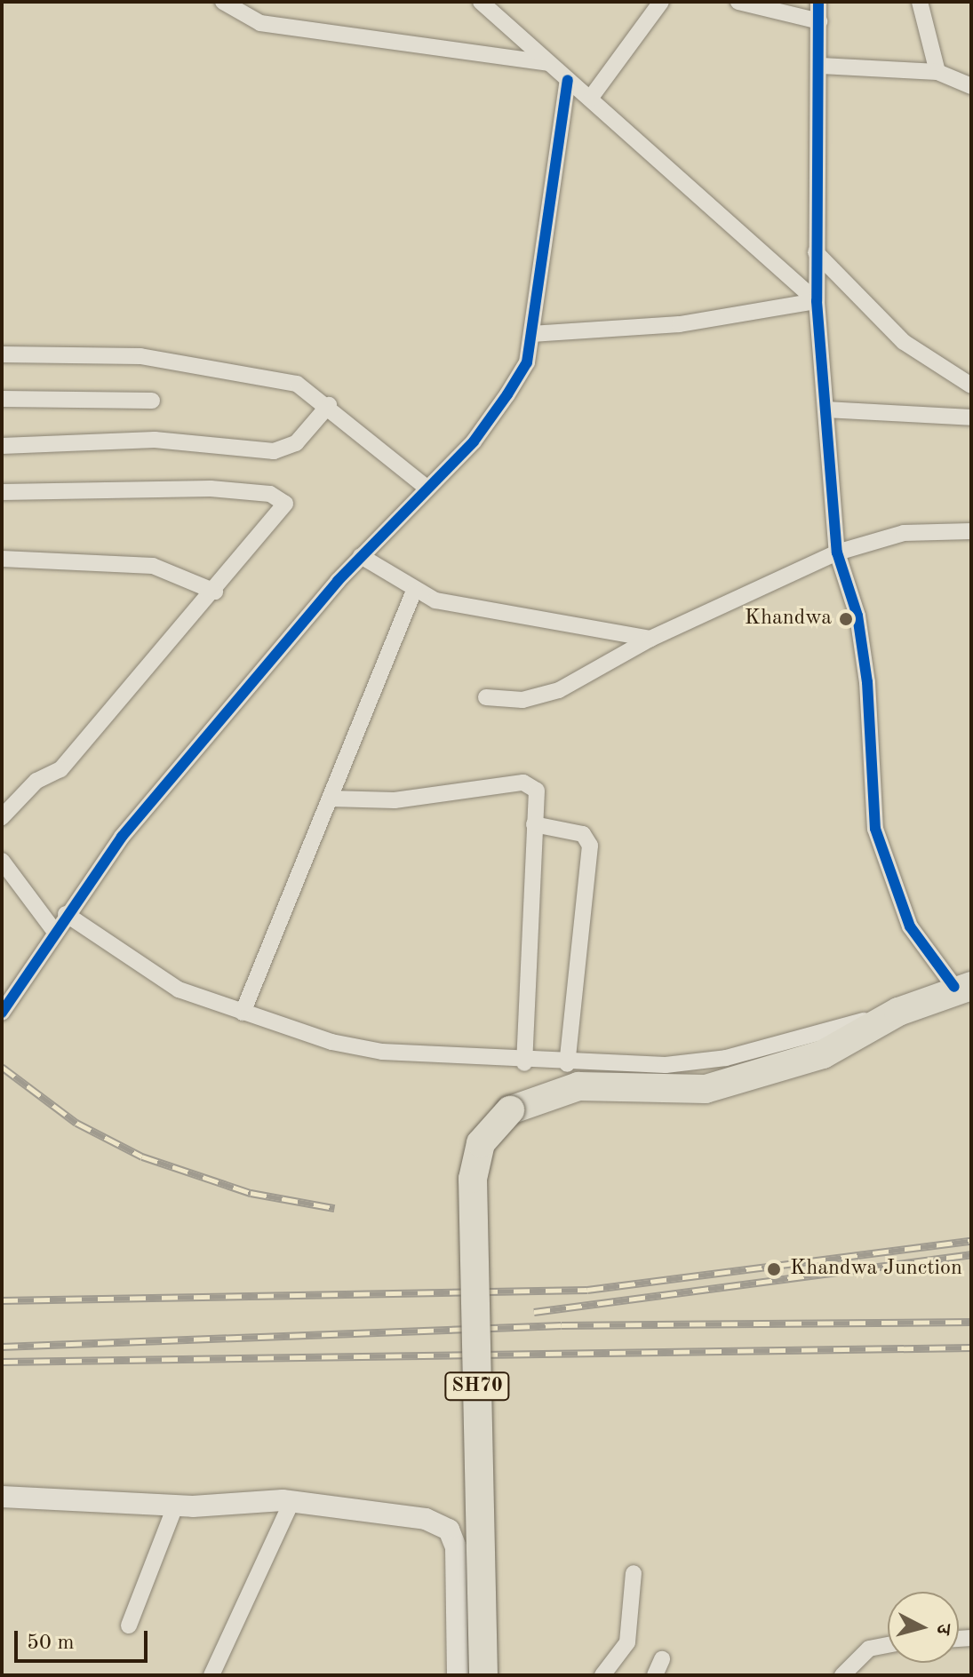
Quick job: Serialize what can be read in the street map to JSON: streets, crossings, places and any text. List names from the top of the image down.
{
  "streets": {
    "highway": ["SH70"]
  },
  "places": ["Khandwa", "Khandwa Junction"],
  "scale_bar": "50 m",
  "north": "right"
}
